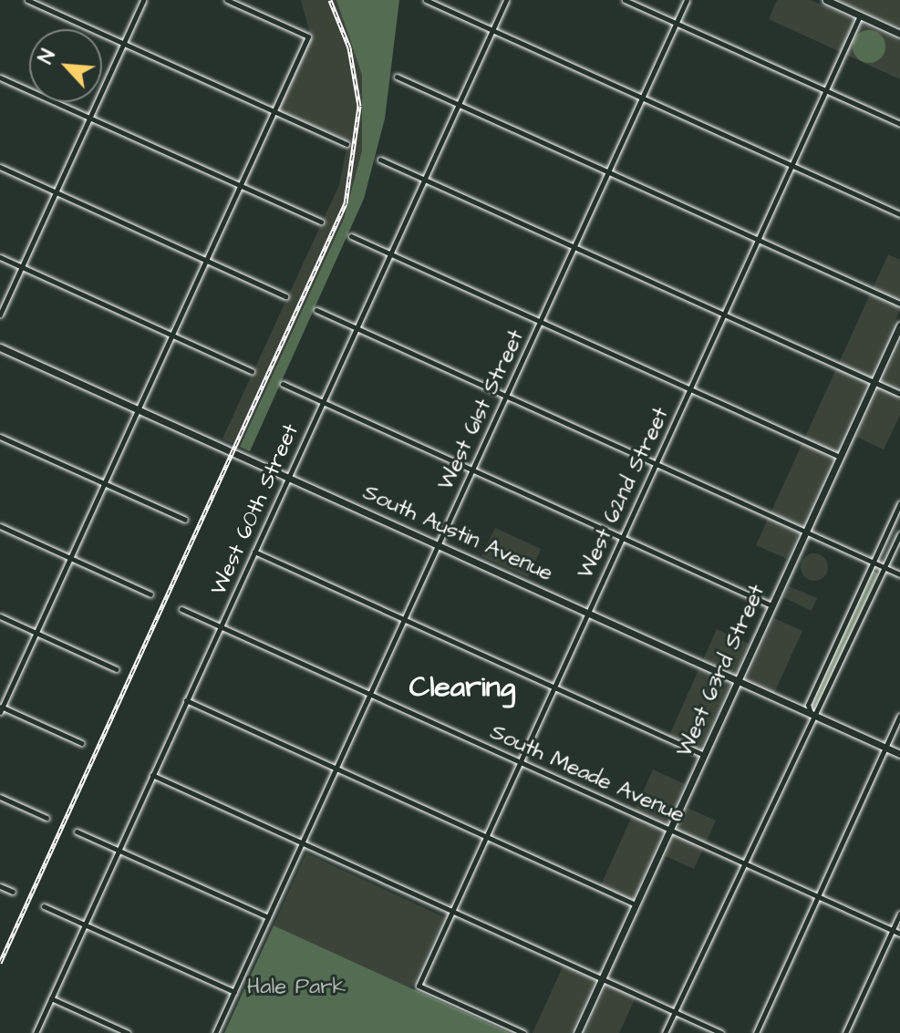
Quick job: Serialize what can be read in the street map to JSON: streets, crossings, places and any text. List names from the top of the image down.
{
  "streets": {
    "street": [
      "West 61st Street",
      "West 62nd Street",
      "West 60th Street",
      "South Austin Avenue",
      "West 63rd Street",
      "South Meade Avenue"
    ]
  },
  "crossings": [
    ["West 61st Street", "South Austin Avenue"],
    ["West 61st Street", "South Meade Avenue"],
    ["West 62nd Street", "South Austin Avenue"],
    ["West 62nd Street", "South Meade Avenue"],
    ["West 60th Street", "South Austin Avenue"],
    ["West 60th Street", "South Meade Avenue"],
    ["South Austin Avenue", "West 63rd Street"],
    ["West 63rd Street", "South Meade Avenue"]
  ],
  "districts": ["Clearing"],
  "parks": ["Hale Park"],
  "north": "top left"
}
